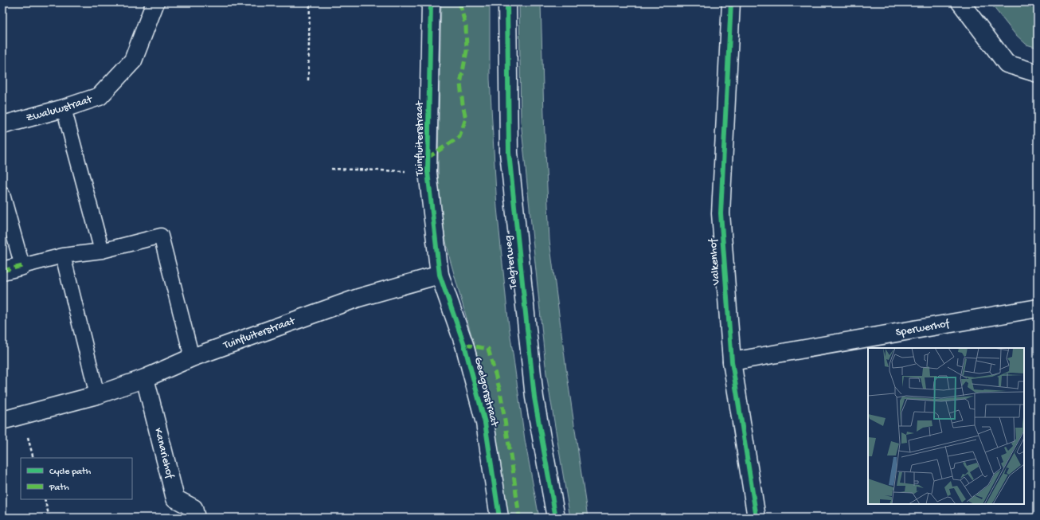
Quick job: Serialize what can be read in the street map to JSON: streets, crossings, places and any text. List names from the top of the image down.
{
  "streets": {
    "street": [
      "Zwaluwstraat",
      "Tuinfluiterstraat",
      "Telgterweg",
      "Valkenhof",
      "Sperwerhof",
      "Geelgorsstraat",
      "Kanariehof"
    ]
  },
  "crossings": [
    ["Tuinfluiterstraat", "Geelgorsstraat"],
    ["Tuinfluiterstraat", "Kanariehof"],
    ["Valkenhof", "Sperwerhof"]
  ],
  "legend": ["Cycle path", "Path"]
}
